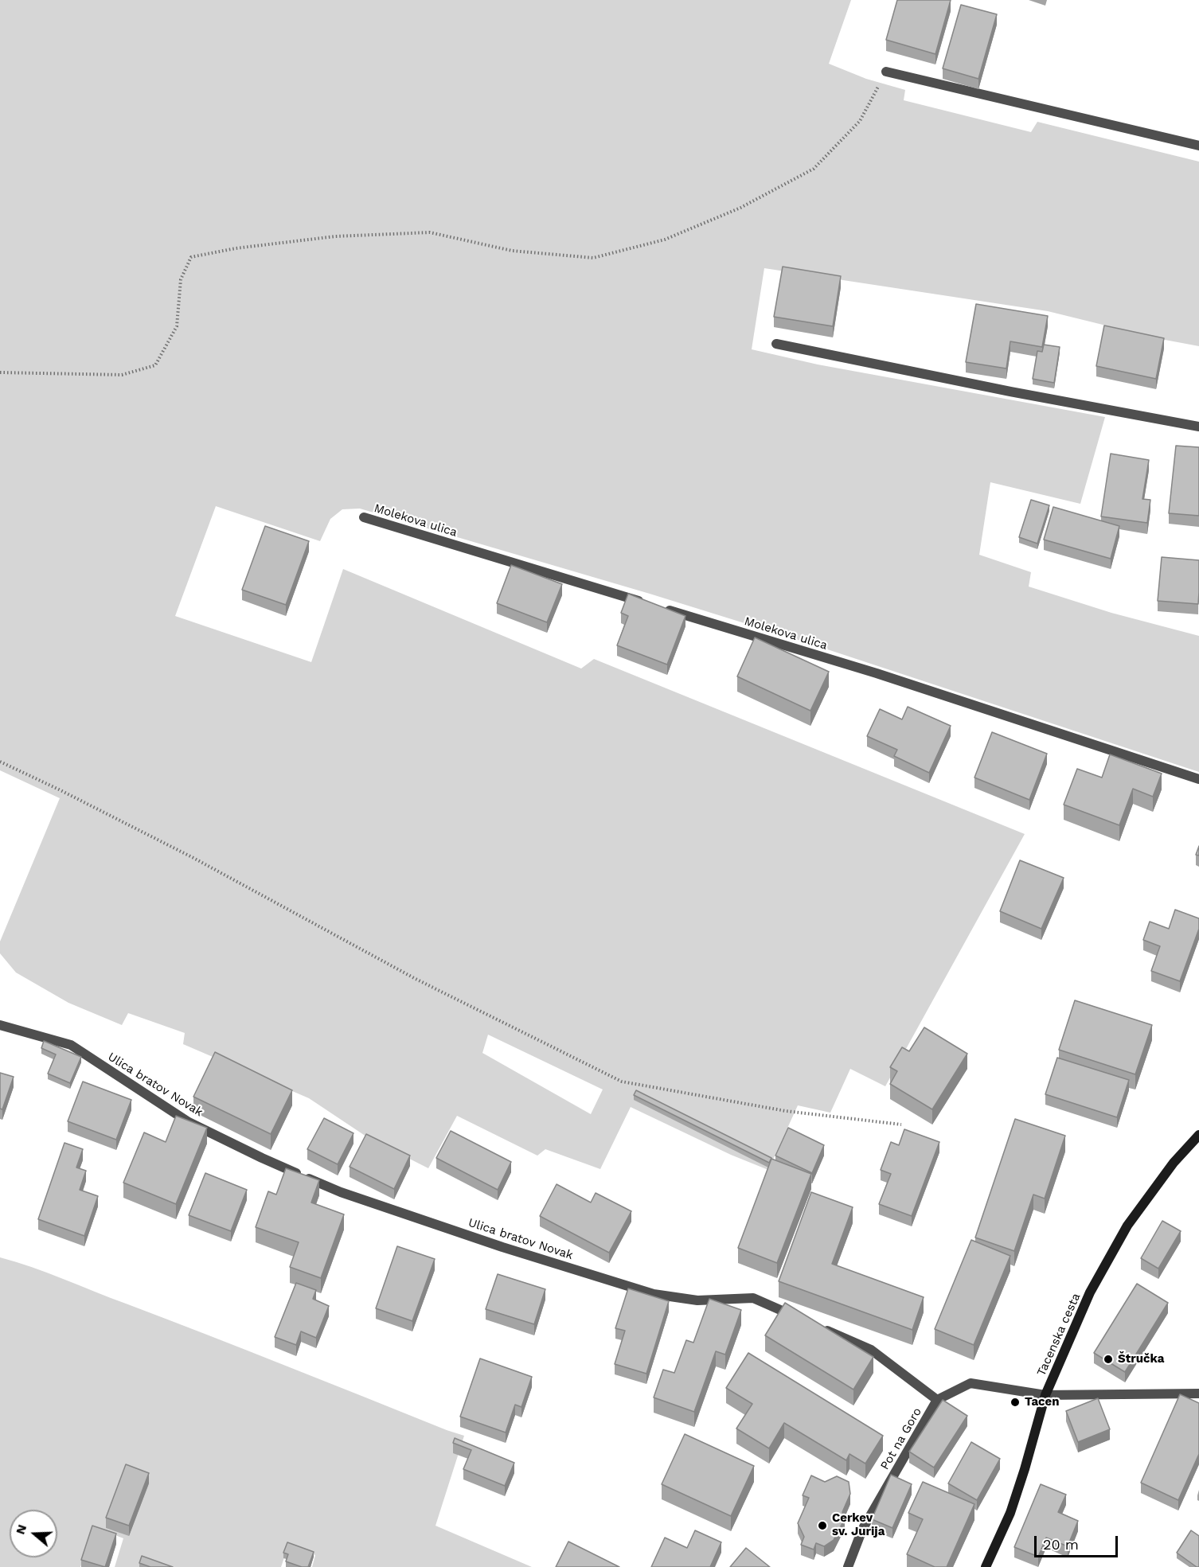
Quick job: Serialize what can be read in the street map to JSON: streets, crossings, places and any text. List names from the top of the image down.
{
  "streets": {
    "main road": ["Tacenska cesta"],
    "street": ["Molekova ulica", "Ulica bratov Novak", "Pot na Goro"]
  },
  "places": ["Štručka", "Tacen", "Cerkev sv. Jurija"],
  "scale_bar": "20 m",
  "north": "left"
}
